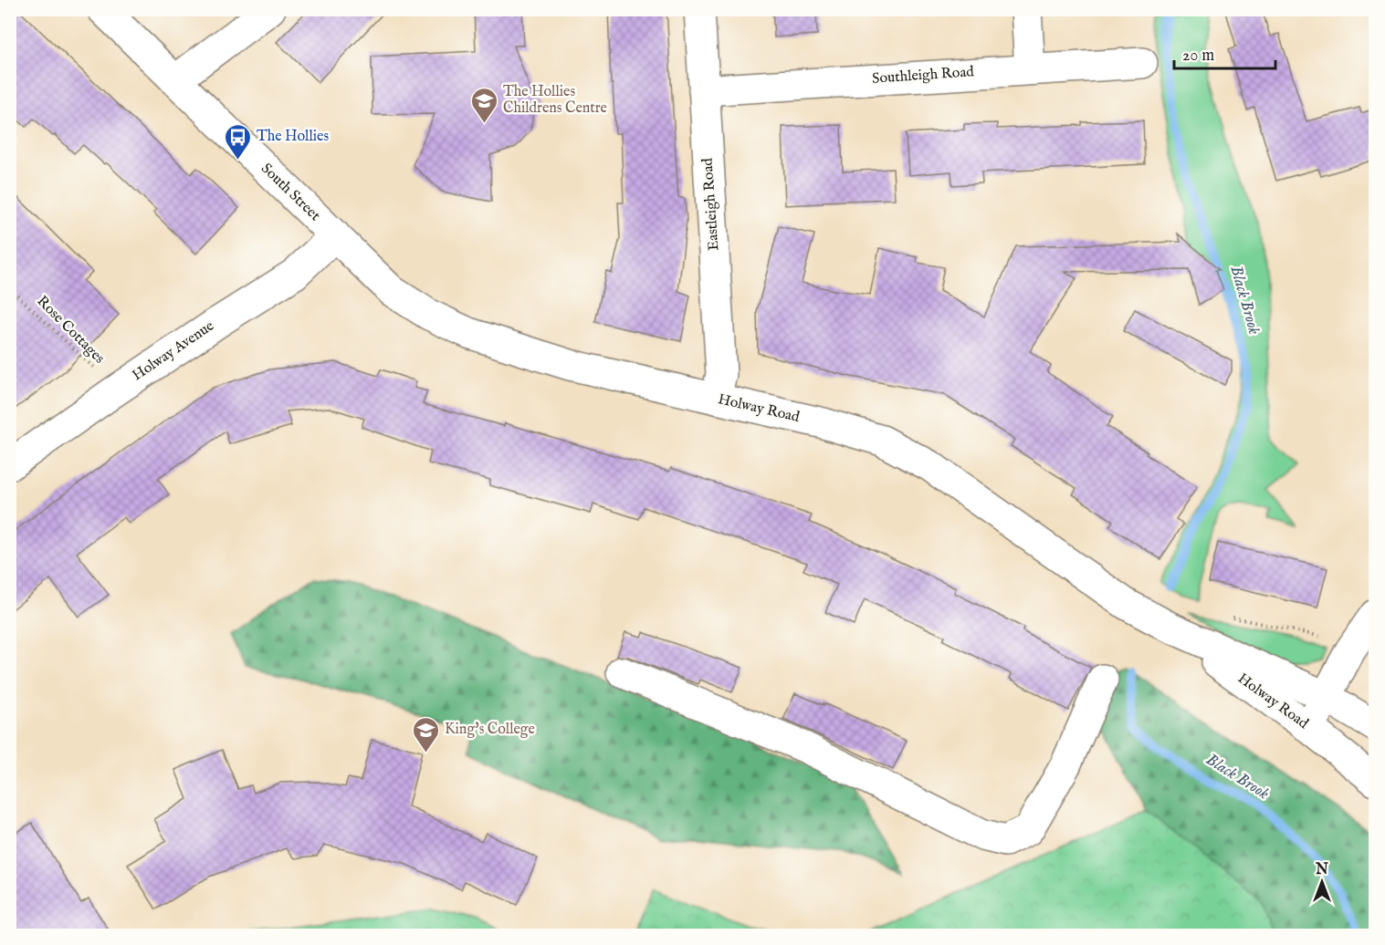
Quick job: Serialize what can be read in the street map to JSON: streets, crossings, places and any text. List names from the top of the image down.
{
  "streets": {
    "street": [
      "Southleigh Road",
      "South Street",
      "Eastleigh Road",
      "Holway Avenue",
      "Holway Road"
    ],
    "path": ["Rose Cottages"]
  },
  "crossings": [
    ["Southleigh Road", "Eastleigh Road"],
    ["South Street", "Holway Avenue"],
    ["South Street", "Holway Road"],
    ["Eastleigh Road", "Holway Road"],
    ["Rose Cottages", "Holway Avenue"],
    ["Holway Avenue", "Holway Road"]
  ],
  "water": ["Black Brook"],
  "places": {
    "school or university": ["The Hollies Childrens Centre", "King's College"],
    "bus stop": ["The Hollies"]
  },
  "scale_bar": "20 m",
  "north": "top"
}
